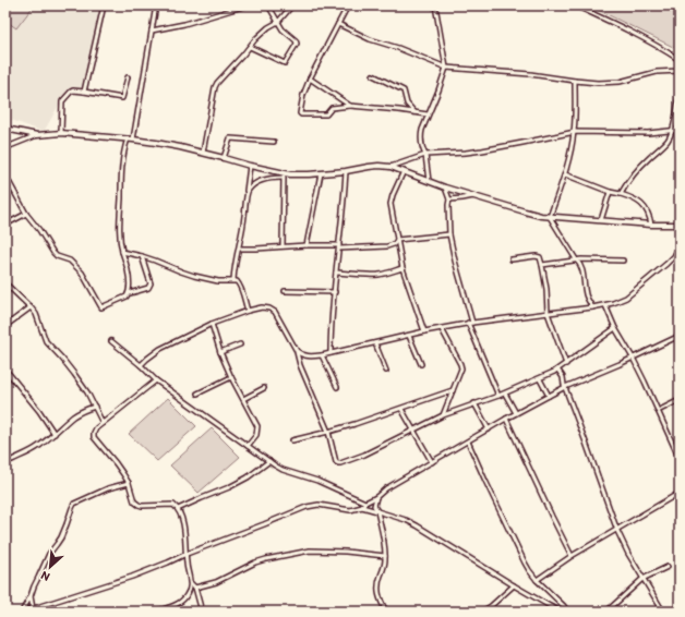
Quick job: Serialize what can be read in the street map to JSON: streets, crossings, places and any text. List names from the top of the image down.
{
  "north": "bottom left"
}
